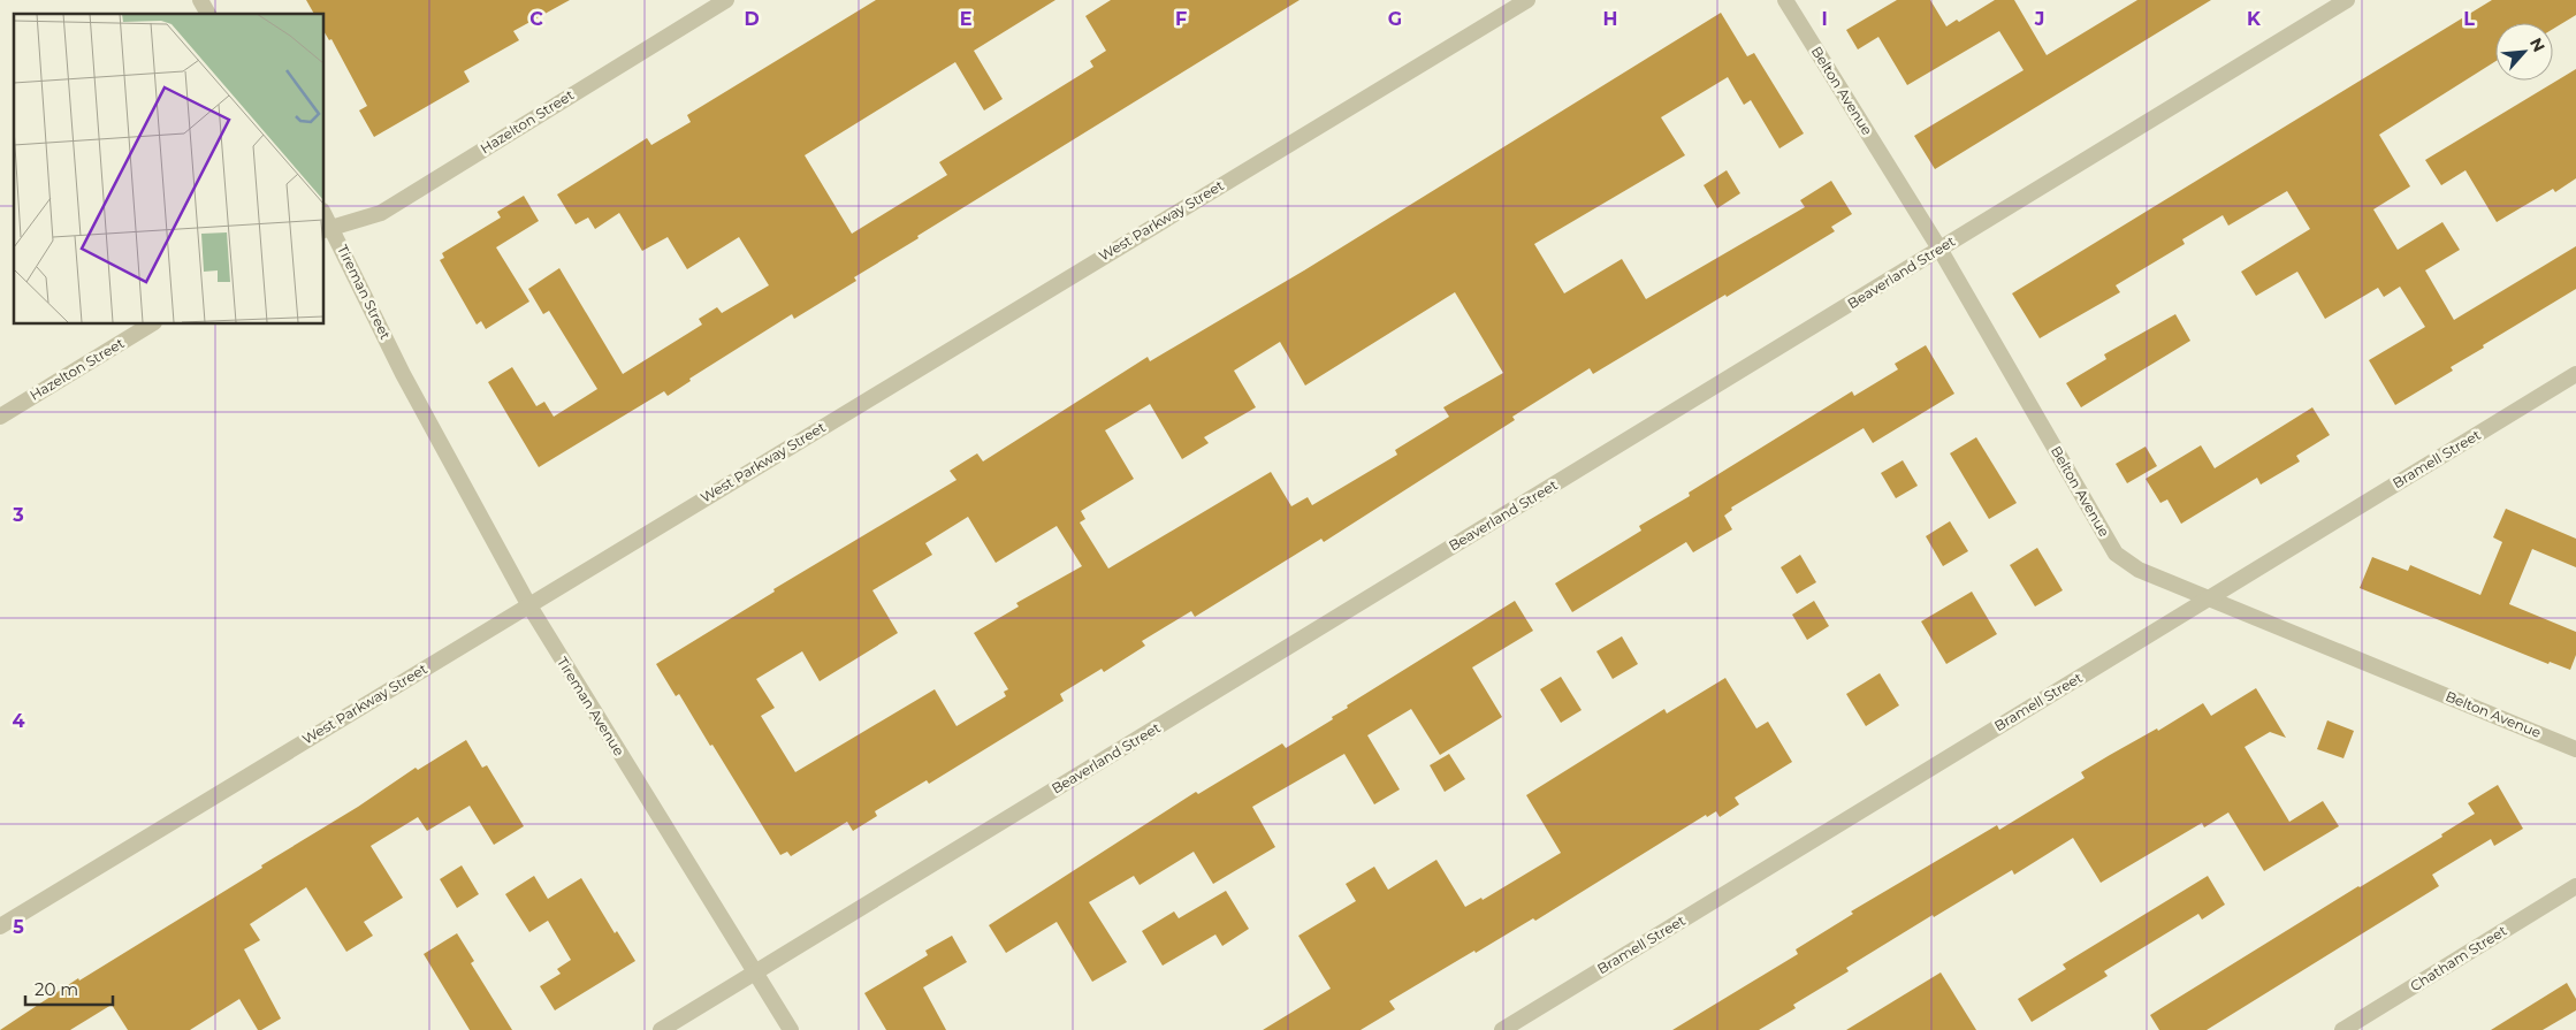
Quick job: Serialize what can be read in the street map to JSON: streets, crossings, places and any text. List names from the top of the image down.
{
  "streets": {
    "street": [
      "Belton Avenue",
      "Hazelton Street",
      "West Parkway Street",
      "Beaverland Street",
      "Tireman Street",
      "Bramell Street",
      "Tireman Avenue",
      "Chatham Street"
    ]
  },
  "crossings": [
    ["Belton Avenue", "Beaverland Street"],
    ["Belton Avenue", "Bramell Street"],
    ["Hazelton Street", "Tireman Street"],
    ["West Parkway Street", "Tireman Avenue"],
    ["Beaverland Street", "Tireman Avenue"],
    ["Tireman Street", "Tireman Avenue"]
  ],
  "scale_bar": "20 m",
  "north": "top right",
  "grid": {
    "columns": [
      "C",
      "D",
      "E",
      "F",
      "G",
      "H",
      "I",
      "J",
      "K",
      "L"
    ],
    "rows": ["3", "4", "5"]
  }
}
